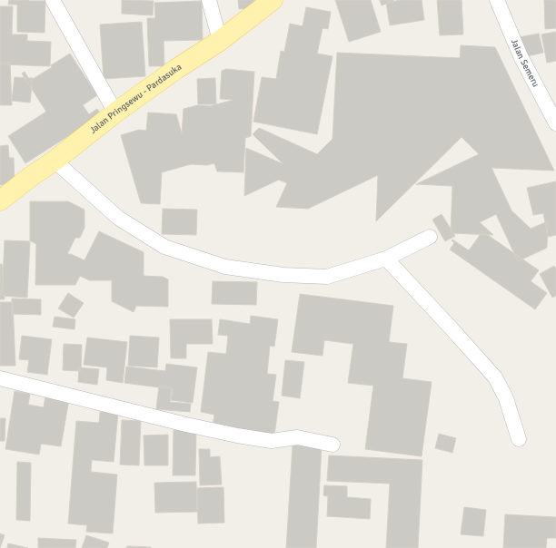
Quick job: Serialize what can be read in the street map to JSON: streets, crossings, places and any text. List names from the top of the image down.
{
  "streets": {
    "main road": ["Jalan Pringsewu - Pardasuka"],
    "street": ["Jalan Semeru"]
  }
}
